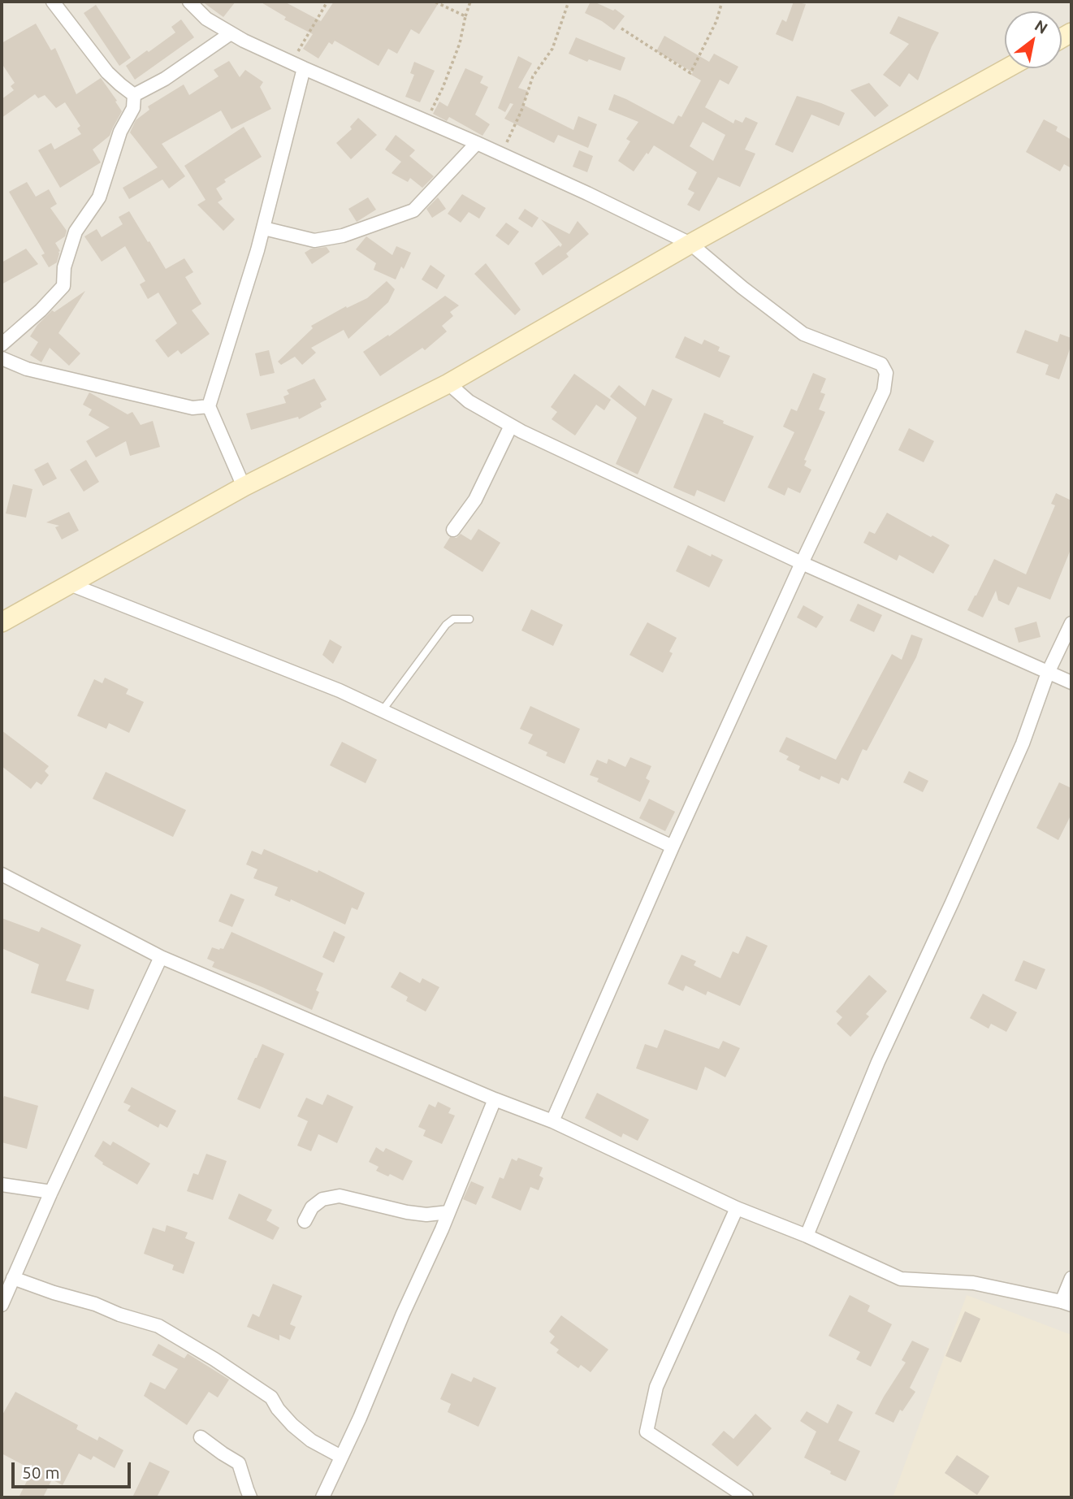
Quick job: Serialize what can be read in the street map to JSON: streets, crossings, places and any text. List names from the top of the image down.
{
  "scale_bar": "50 m",
  "north": "top right"
}
